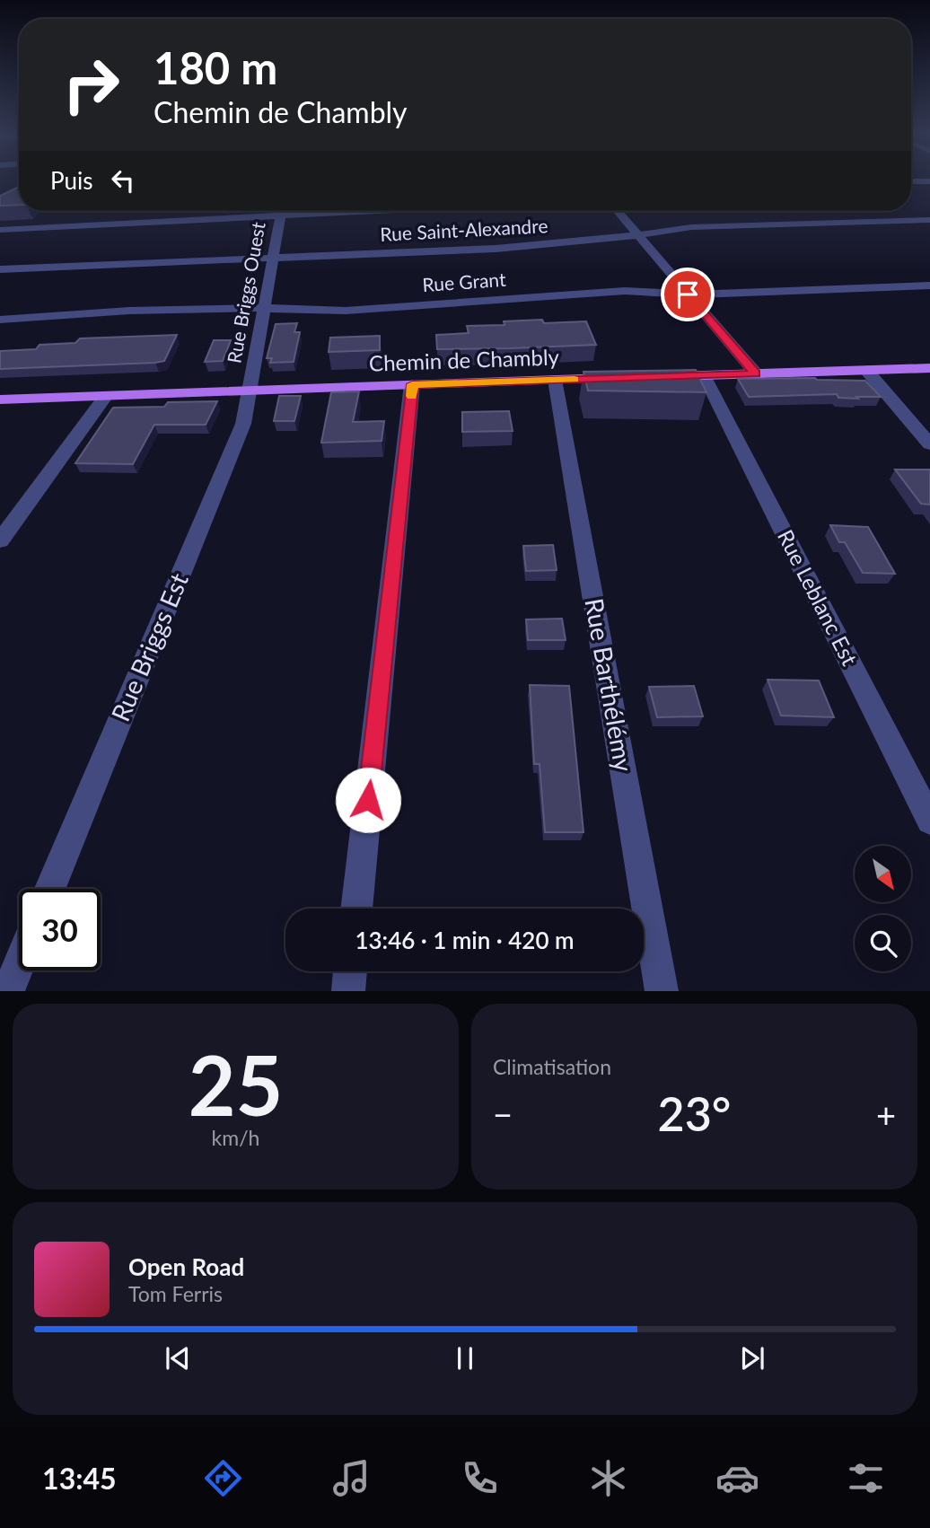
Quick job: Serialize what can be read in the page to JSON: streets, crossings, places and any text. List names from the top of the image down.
{
  "streets": {
    "main road": ["Chemin de Chambly"],
    "street": [
      "Rue Saint-Alexandre",
      "Rue Grant",
      "Rue Briggs Ouest",
      "Rue Leblanc Est",
      "Rue Briggs Est",
      "Rue Barthélémy"
    ]
  },
  "crossings": [
    ["Rue Saint-Alexandre", "Rue Briggs Ouest"],
    ["Rue Grant", "Rue Briggs Ouest"],
    ["Rue Briggs Ouest", "Chemin de Chambly"],
    ["Rue Briggs Ouest", "Rue Briggs Est"],
    ["Chemin de Chambly", "Rue Briggs Est"],
    ["Chemin de Chambly", "Rue Barthélémy"]
  ],
  "north": "bottom right",
  "page": {
    "turn": ["180 m", "Chemin de Chambly"],
    "then": "Puis",
    "limit": "30",
    "trip": "13:46 · 1 min · 420 m",
    "tile": [
      ["25", "km/h"],
      "Climatisation"
    ],
    "heat": ["−", "23°", "+"],
    "song": ["Open Road", "Tom Ferris"],
    "tabs": "13:45"
  }
}
